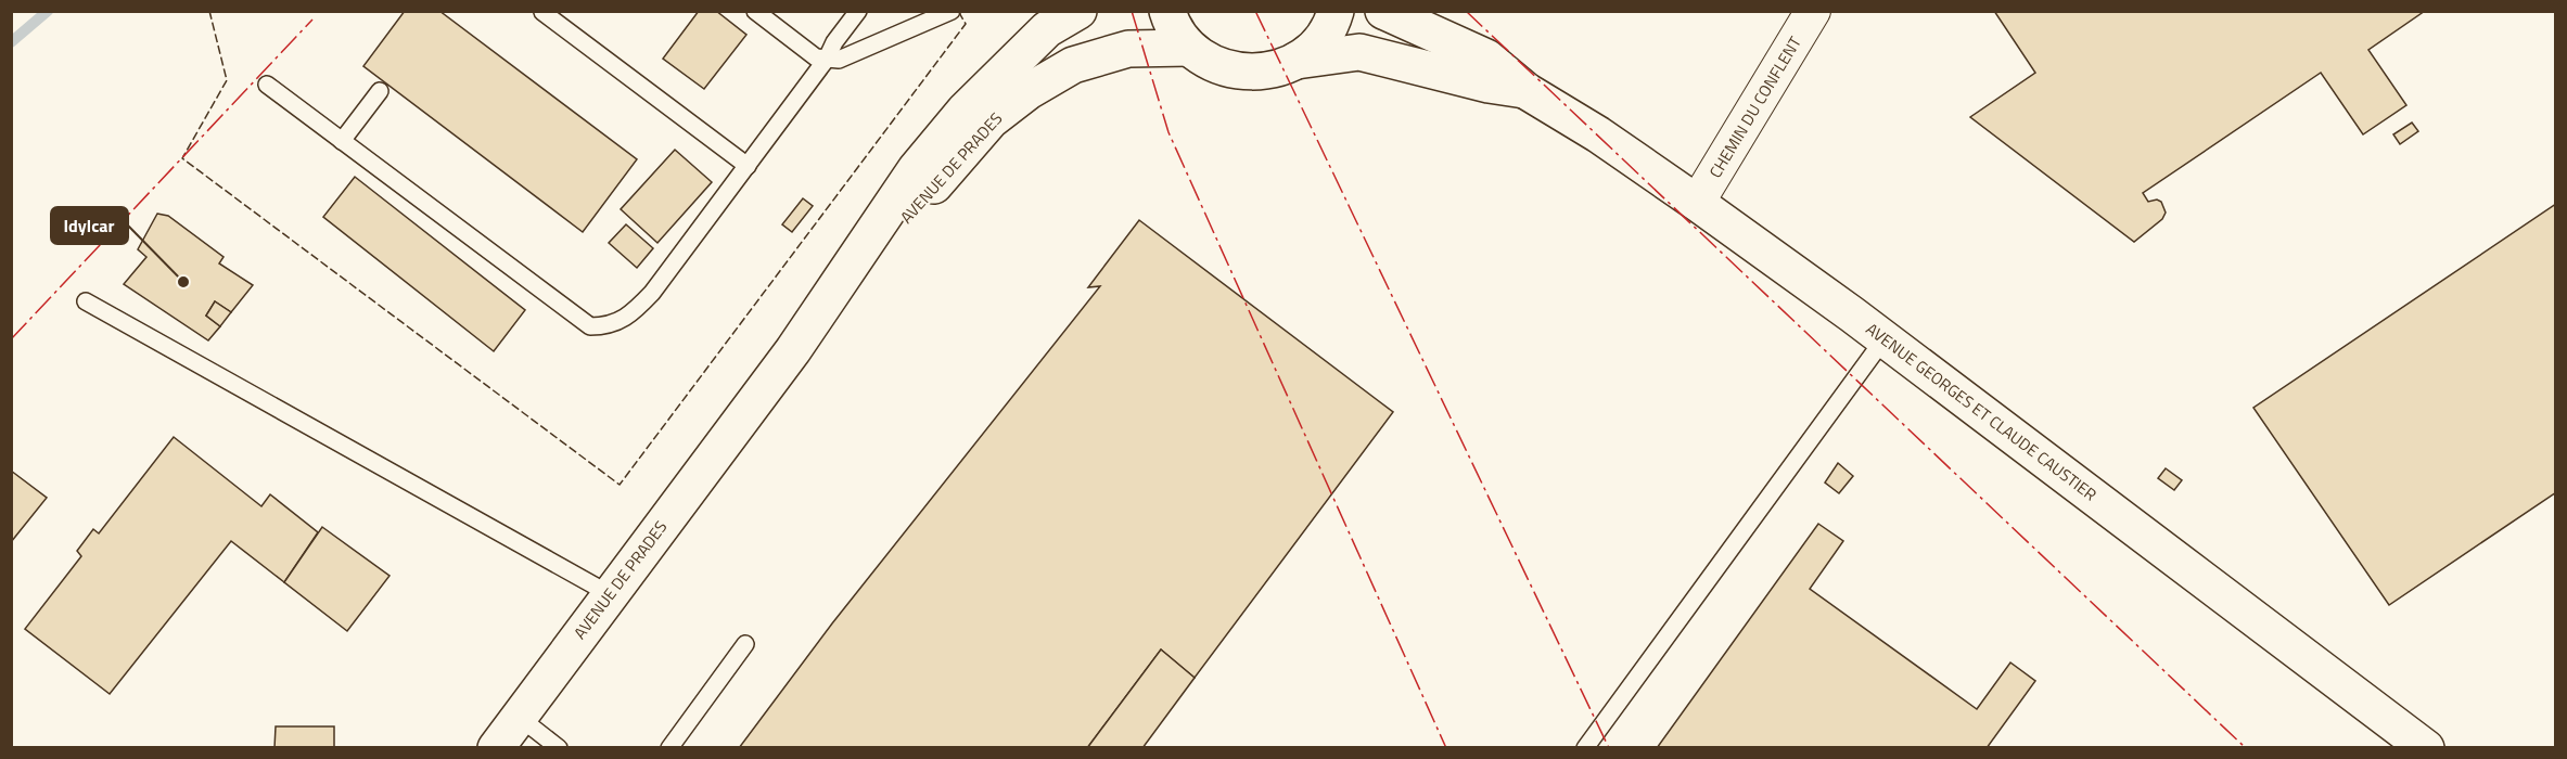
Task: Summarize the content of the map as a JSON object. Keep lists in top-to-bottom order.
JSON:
{
  "streets": {
    "main road": ["AVENUE DE PRADES", "AVENUE GEORGES ET CLAUDE CAUSTIER"],
    "street": ["CHEMIN DU CONFLENT"]
  },
  "crossings": [
    ["CHEMIN DU CONFLENT", "AVENUE GEORGES ET CLAUDE CAUSTIER"]
  ],
  "places": ["Idylcar"]
}
